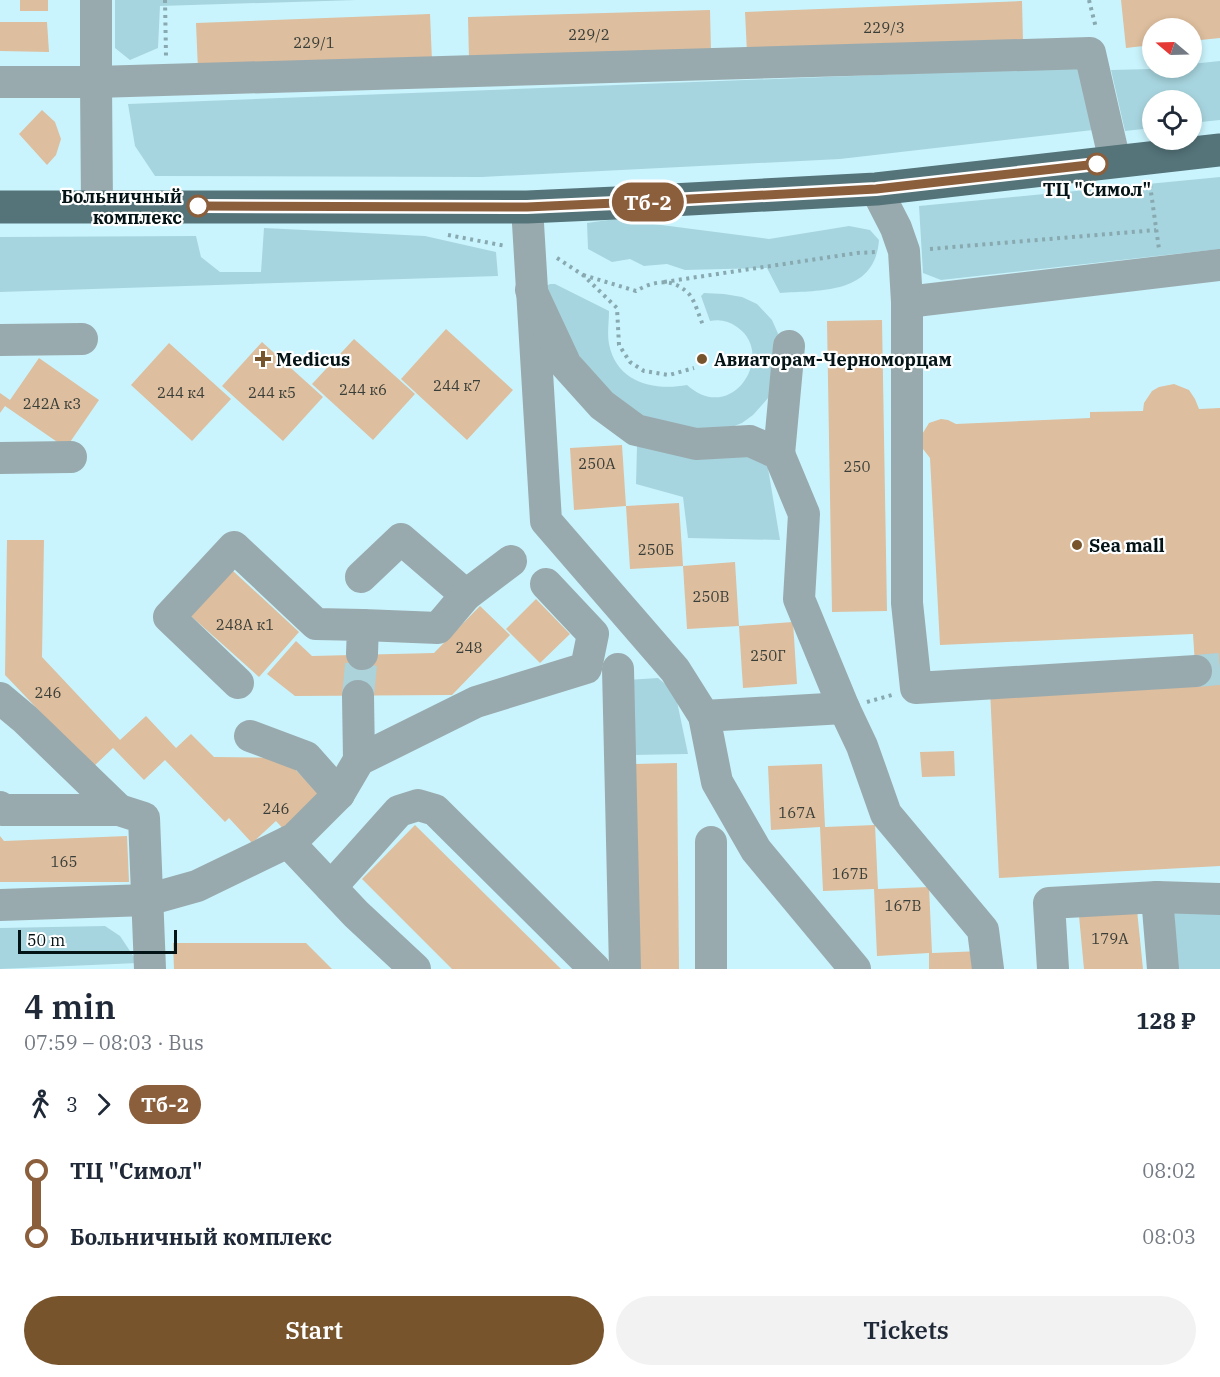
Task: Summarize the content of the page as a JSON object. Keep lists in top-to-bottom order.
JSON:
{
  "places": {
    "other": [
      "ТЦ \"Симол\"",
      "Больничный комплекс",
      "Авиаторам-Черноморцам",
      "Sea mall"
    ],
    "health": ["Medicus"]
  },
  "lines": ["bus line Тб-2"],
  "house_numbers": [
    "229/3",
    "229/2",
    "229/1",
    "244 к7",
    "244 к6",
    "244 к4",
    "244 к5",
    "242А к3",
    "250А",
    "250",
    "250Б",
    "250В",
    "248А к1",
    "248",
    "250Г",
    "246",
    "246",
    "167А",
    "165",
    "167Б",
    "167В",
    "179А"
  ],
  "scale_bar": "50 m",
  "north": "left",
  "page": {
    "on_map": "Тб-2",
    "scale": "50 m",
    "heading": ["4 min", "07:59 – 08:03 · Bus", "128 ₽"],
    "legs": ["3", "Тб-2"],
    "list": [
      {
        "name": "ТЦ \"Симол\"",
        "value": "08:02"
      },
      {
        "name": "Больничный комплекс",
        "value": "08:03"
      }
    ],
    "buttons": ["Start", "Tickets"]
  }
}
